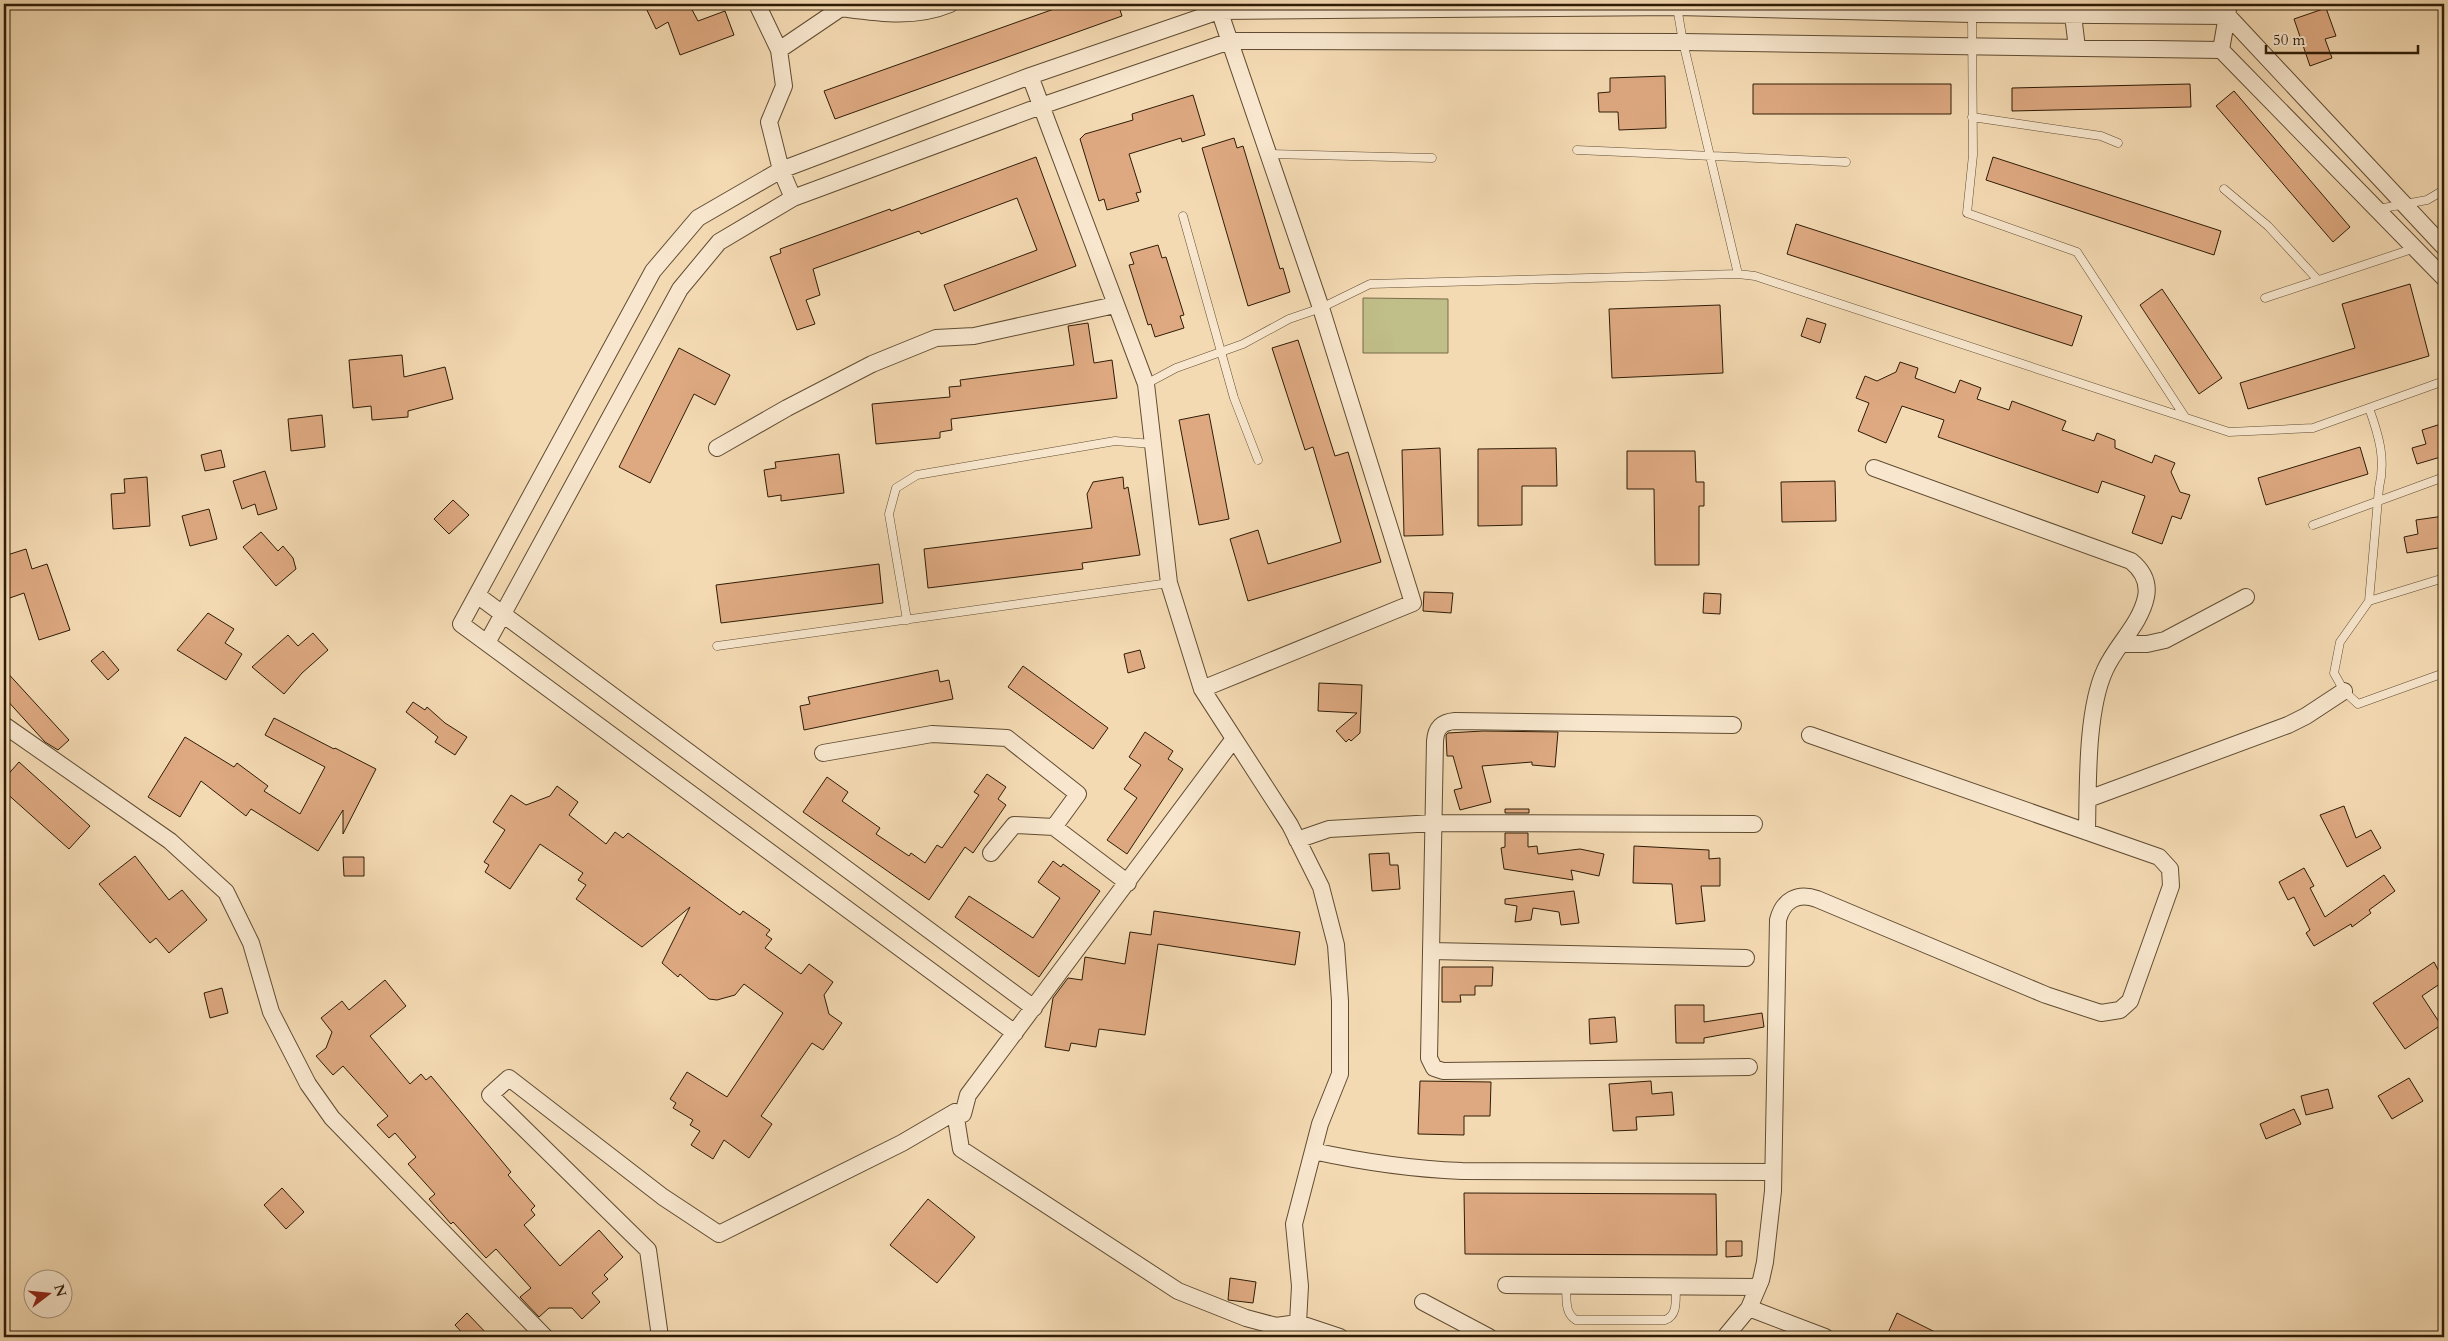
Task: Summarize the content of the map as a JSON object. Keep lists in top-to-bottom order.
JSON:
{
  "scale_bar": "50 m",
  "north": "right"
}
